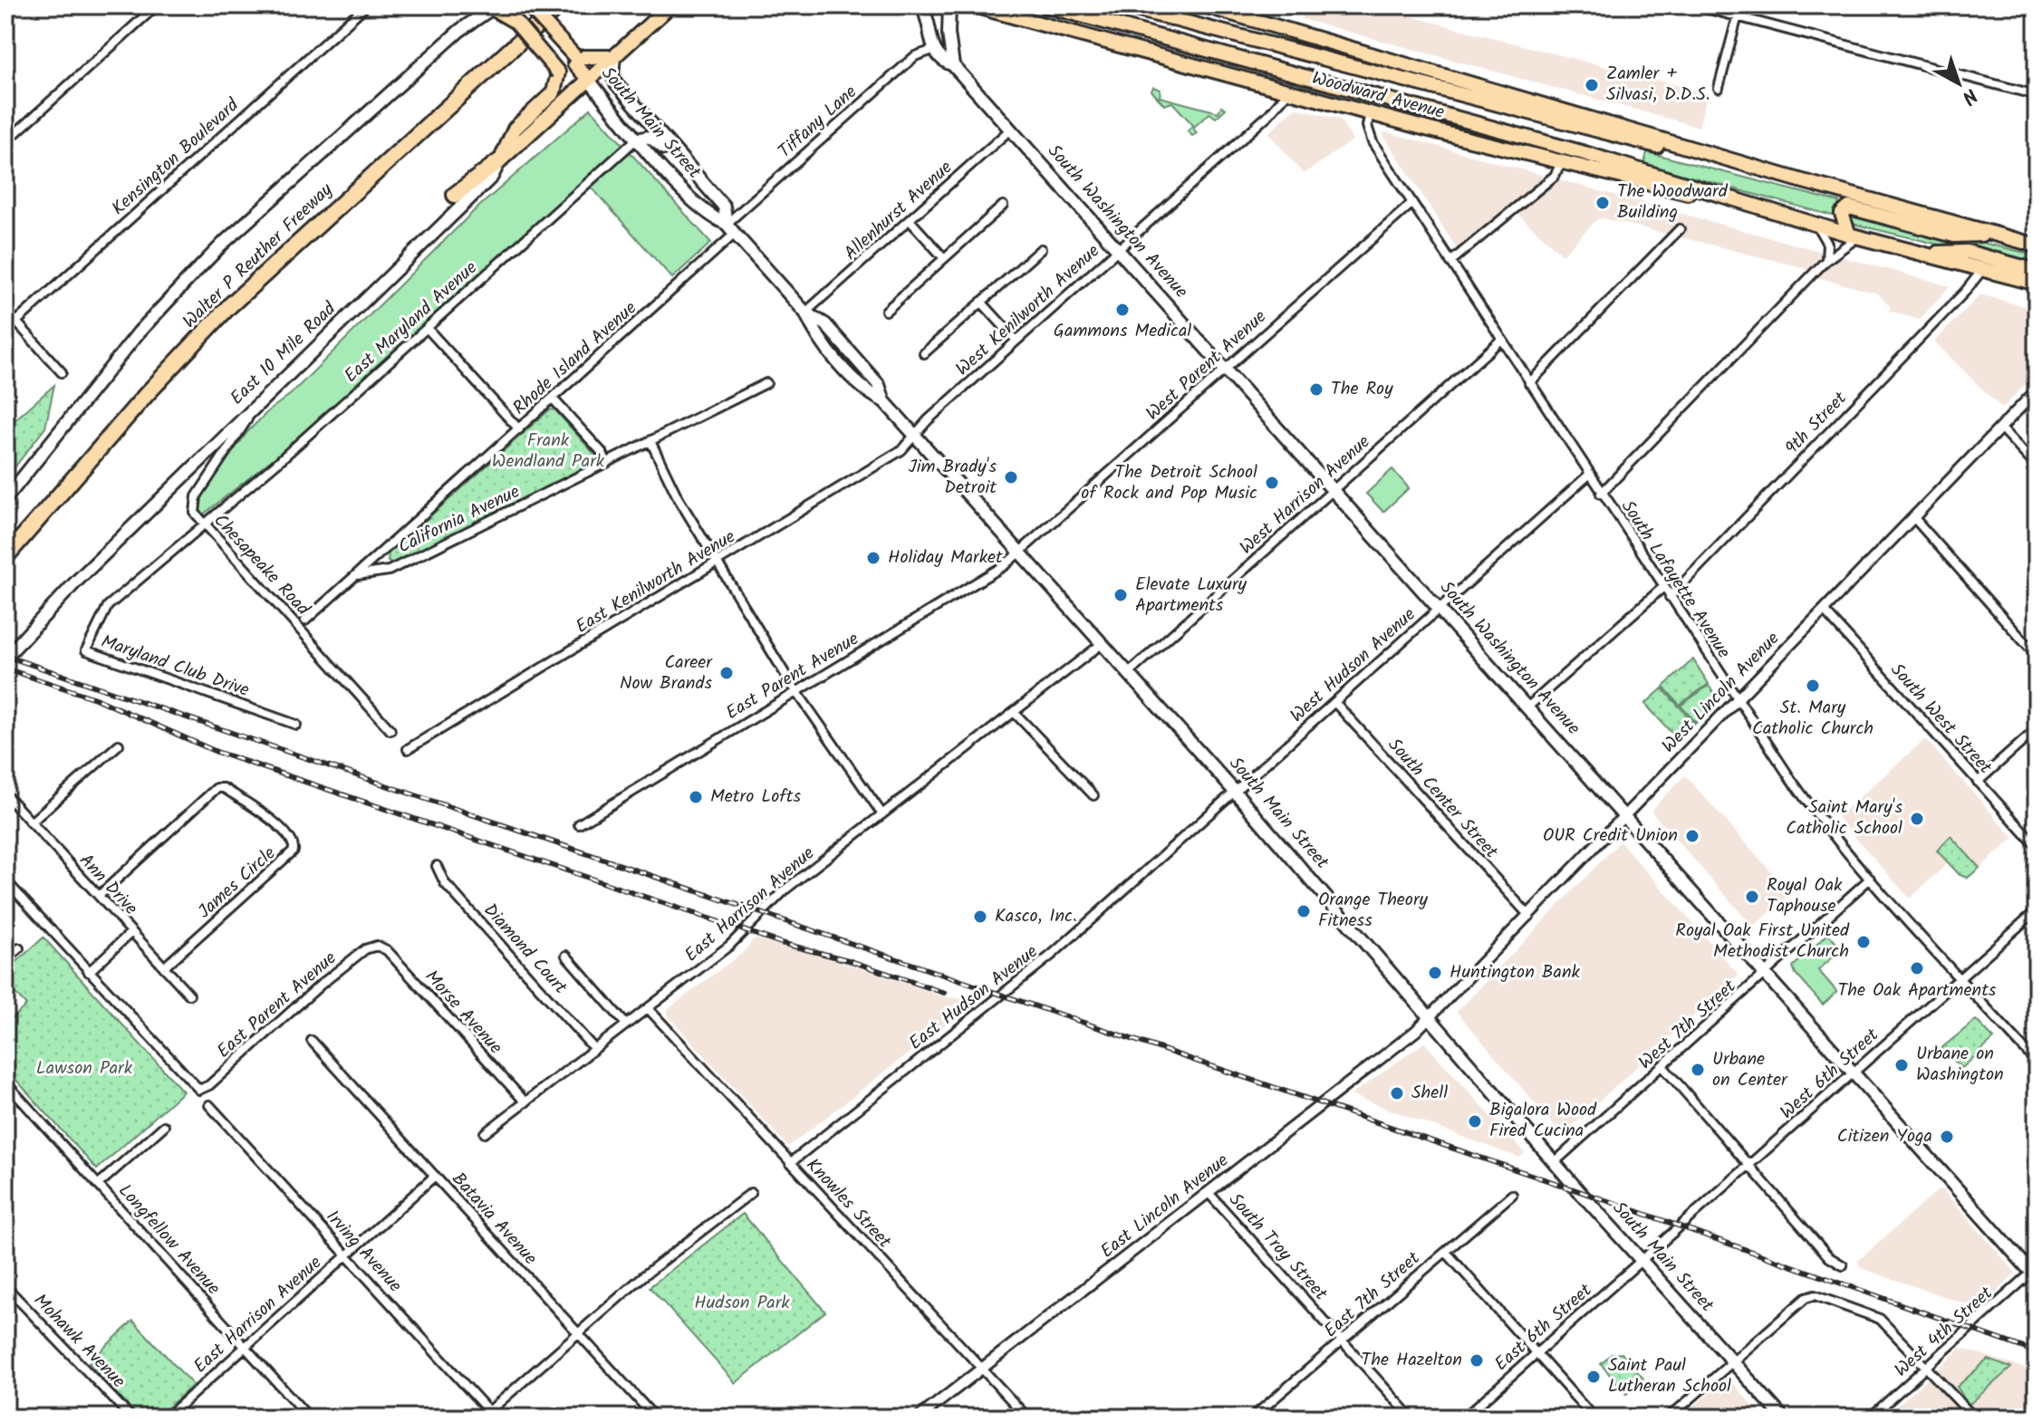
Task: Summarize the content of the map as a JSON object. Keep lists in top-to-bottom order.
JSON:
{
  "streets": {
    "highway": ["Walter P Reuther Freeway"],
    "main road": [
      "Woodward Avenue",
      "South Main Street",
      "South Washington Avenue",
      "East 10 Mile Road"
    ],
    "street": [
      "Tiffany Lane",
      "Kensington Boulevard",
      "Allenhurst Avenue",
      "West Kenilworth Avenue",
      "East Maryland Avenue",
      "Rhode Island Avenue",
      "West Parent Avenue",
      "9th Street",
      "West Harrison Avenue",
      "California Avenue",
      "Chesapeake Road",
      "South Lafayette Avenue",
      "East Kenilworth Avenue",
      "West Hudson Avenue",
      "Maryland Club Drive",
      "East Parent Avenue",
      "West Lincoln Avenue",
      "South West Street",
      "South Center Street",
      "James Circle",
      "Ann Drive",
      "East Harrison Avenue",
      "Diamond Court",
      "East Hudson Avenue",
      "Morse Avenue",
      "West 7th Street",
      "West 6th Street",
      "Knowles Street",
      "East Lincoln Avenue",
      "Batavia Avenue",
      "Longfellow Avenue",
      "South Troy Street",
      "Irving Avenue",
      "East 7th Street",
      "East 6th Street",
      "West 4th Street",
      "Mohawk Avenue"
    ]
  },
  "crossings": [
    ["Woodward Avenue", "West Kenilworth Avenue"],
    ["Woodward Avenue", "South Lafayette Avenue"],
    ["Tiffany Lane", "South Main Street"],
    ["Tiffany Lane", "South Washington Avenue"],
    ["South Main Street", "Allenhurst Avenue"],
    ["South Main Street", "West Kenilworth Avenue"],
    ["South Main Street", "East Maryland Avenue"],
    ["South Main Street", "East 10 Mile Road"],
    ["South Main Street", "Rhode Island Avenue"],
    ["South Main Street", "West Parent Avenue"],
    ["South Main Street", "West Harrison Avenue"],
    ["South Main Street", "East Kenilworth Avenue"],
    ["South Main Street", "West Hudson Avenue"],
    ["South Main Street", "East Parent Avenue"],
    ["South Main Street", "West Lincoln Avenue"],
    ["South Main Street", "East Harrison Avenue"],
    ["South Main Street", "East Hudson Avenue"],
    ["South Main Street", "West 7th Street"],
    ["South Main Street", "West 6th Street"],
    ["South Main Street", "East Lincoln Avenue"],
    ["South Main Street", "East 6th Street"],
    ["Allenhurst Avenue", "South Washington Avenue"],
    ["South Washington Avenue", "West Kenilworth Avenue"],
    ["South Washington Avenue", "West Parent Avenue"],
    ["South Washington Avenue", "West Harrison Avenue"],
    ["South Washington Avenue", "West Hudson Avenue"],
    ["South Washington Avenue", "West Lincoln Avenue"],
    ["South Washington Avenue", "West 7th Street"],
    ["South Washington Avenue", "West 6th Street"],
    ["South Washington Avenue", "West 4th Street"],
    ["West Kenilworth Avenue", "East Kenilworth Avenue"],
    ["East Maryland Avenue", "Chesapeake Road"],
    ["East Maryland Avenue", "Maryland Club Drive"],
    ["East 10 Mile Road", "Chesapeake Road"],
    ["Rhode Island Avenue", "California Avenue"],
    ["West Parent Avenue", "South Lafayette Avenue"],
    ["West Parent Avenue", "East Parent Avenue"],
    ["9th Street", "South Lafayette Avenue"],
    ["West Harrison Avenue", "South Lafayette Avenue"],
    ["Chesapeake Road", "Maryland Club Drive"],
    ["South Lafayette Avenue", "West Hudson Avenue"],
    ["South Lafayette Avenue", "West Lincoln Avenue"],
    ["South Lafayette Avenue", "West 7th Street"],
    ["South Lafayette Avenue", "West 6th Street"],
    ["West Hudson Avenue", "South Center Street"],
    ["West Hudson Avenue", "East Hudson Avenue"],
    ["East Parent Avenue", "Morse Avenue"],
    ["West Lincoln Avenue", "South West Street"],
    ["West Lincoln Avenue", "South Center Street"],
    ["West Lincoln Avenue", "East Lincoln Avenue"],
    ["James Circle", "Ann Drive"],
    ["East Harrison Avenue", "Diamond Court"],
    ["East Harrison Avenue", "Morse Avenue"],
    ["East Harrison Avenue", "Knowles Street"],
    ["East Harrison Avenue", "Batavia Avenue"],
    ["East Harrison Avenue", "Longfellow Avenue"],
    ["East Harrison Avenue", "Irving Avenue"],
    ["East Hudson Avenue", "Knowles Street"],
    ["West 6th Street", "East 6th Street"],
    ["Knowles Street", "East Lincoln Avenue"],
    ["East Lincoln Avenue", "South Troy Street"],
    ["South Troy Street", "East 7th Street"]
  ],
  "parks": ["Frank Wendland Park", "Lawson Park", "Hudson Park"],
  "places": [
    "Zamler + Silvasi, D.D.S.",
    "The Woodward Building",
    "Gammons Medical",
    "The Roy",
    "Jim Brady's Detroit",
    "The Detroit School of Rock and Pop Music",
    "Holiday Market",
    "Elevate Luxury Apartments",
    "Career Now Brands",
    "St. Mary Catholic Church",
    "Metro Lofts",
    "Saint Mary's Catholic School",
    "OUR Credit Union",
    "Royal Oak Taphouse",
    "Orange Theory Fitness",
    "Kasco, Inc.",
    "Royal Oak First United Methodist Church",
    "The Oak Apartments",
    "Huntington Bank",
    "Urbane on Washington",
    "Urbane on Center",
    "Shell",
    "Bigalora Wood Fired Cucina",
    "Citizen Yoga",
    "The Hazelton",
    "Saint Paul Lutheran School"
  ],
  "north": "bottom right"
}
